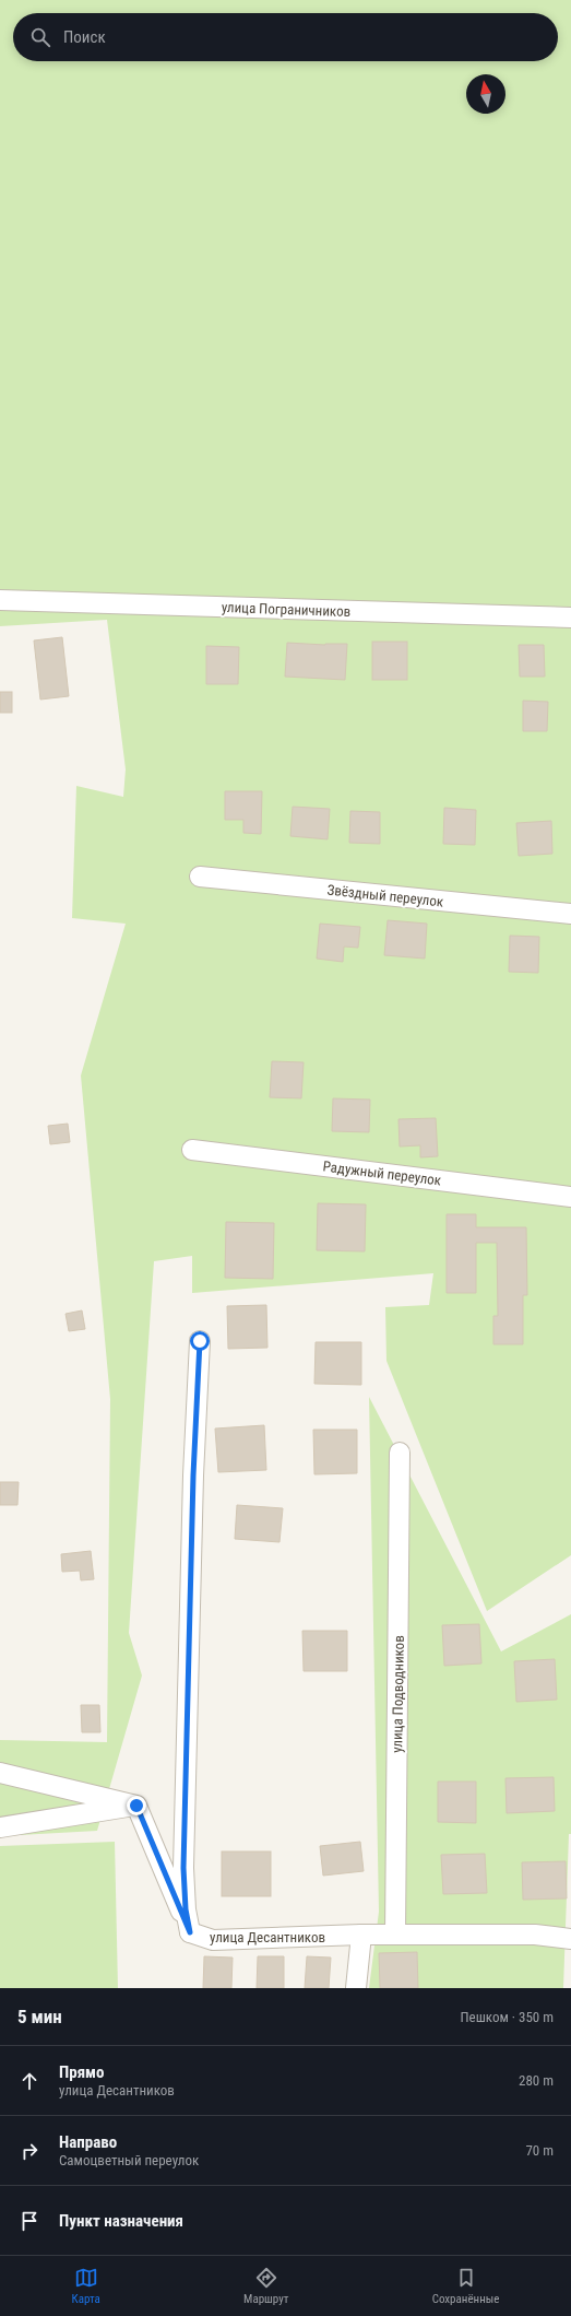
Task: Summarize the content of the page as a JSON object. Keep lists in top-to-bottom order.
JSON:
{
  "streets": {
    "street": [
      "улица Пограничников",
      "Звёздный переулок",
      "Радужный переулок",
      "улица Подводников",
      "улица Десантников"
    ]
  },
  "crossings": [
    ["улица Подводников", "улица Десантников"]
  ],
  "north": "top",
  "page": {
    "search": "Поиск",
    "heading": ["5 мин", "Пешком · 350 m"],
    "list": [
      ["Прямо", "улица Десантников", "280 m"],
      ["Направо", "Самоцветный переулок", "70 m"],
      "Пункт назначения"
    ],
    "nav": ["Карта", "Маршрут", "Сохранённые"]
  }
}
